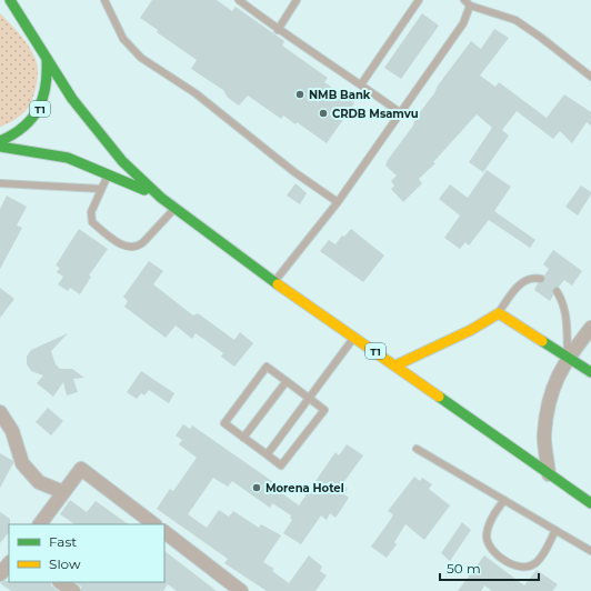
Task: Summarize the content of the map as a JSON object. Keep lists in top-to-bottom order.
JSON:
{
  "streets": {
    "main road": ["T1"]
  },
  "places": ["NMB Bank", "CRDB Msamvu", "Morena Hotel"],
  "legend": ["Fast", "Slow"],
  "scale_bar": "50 m"
}
